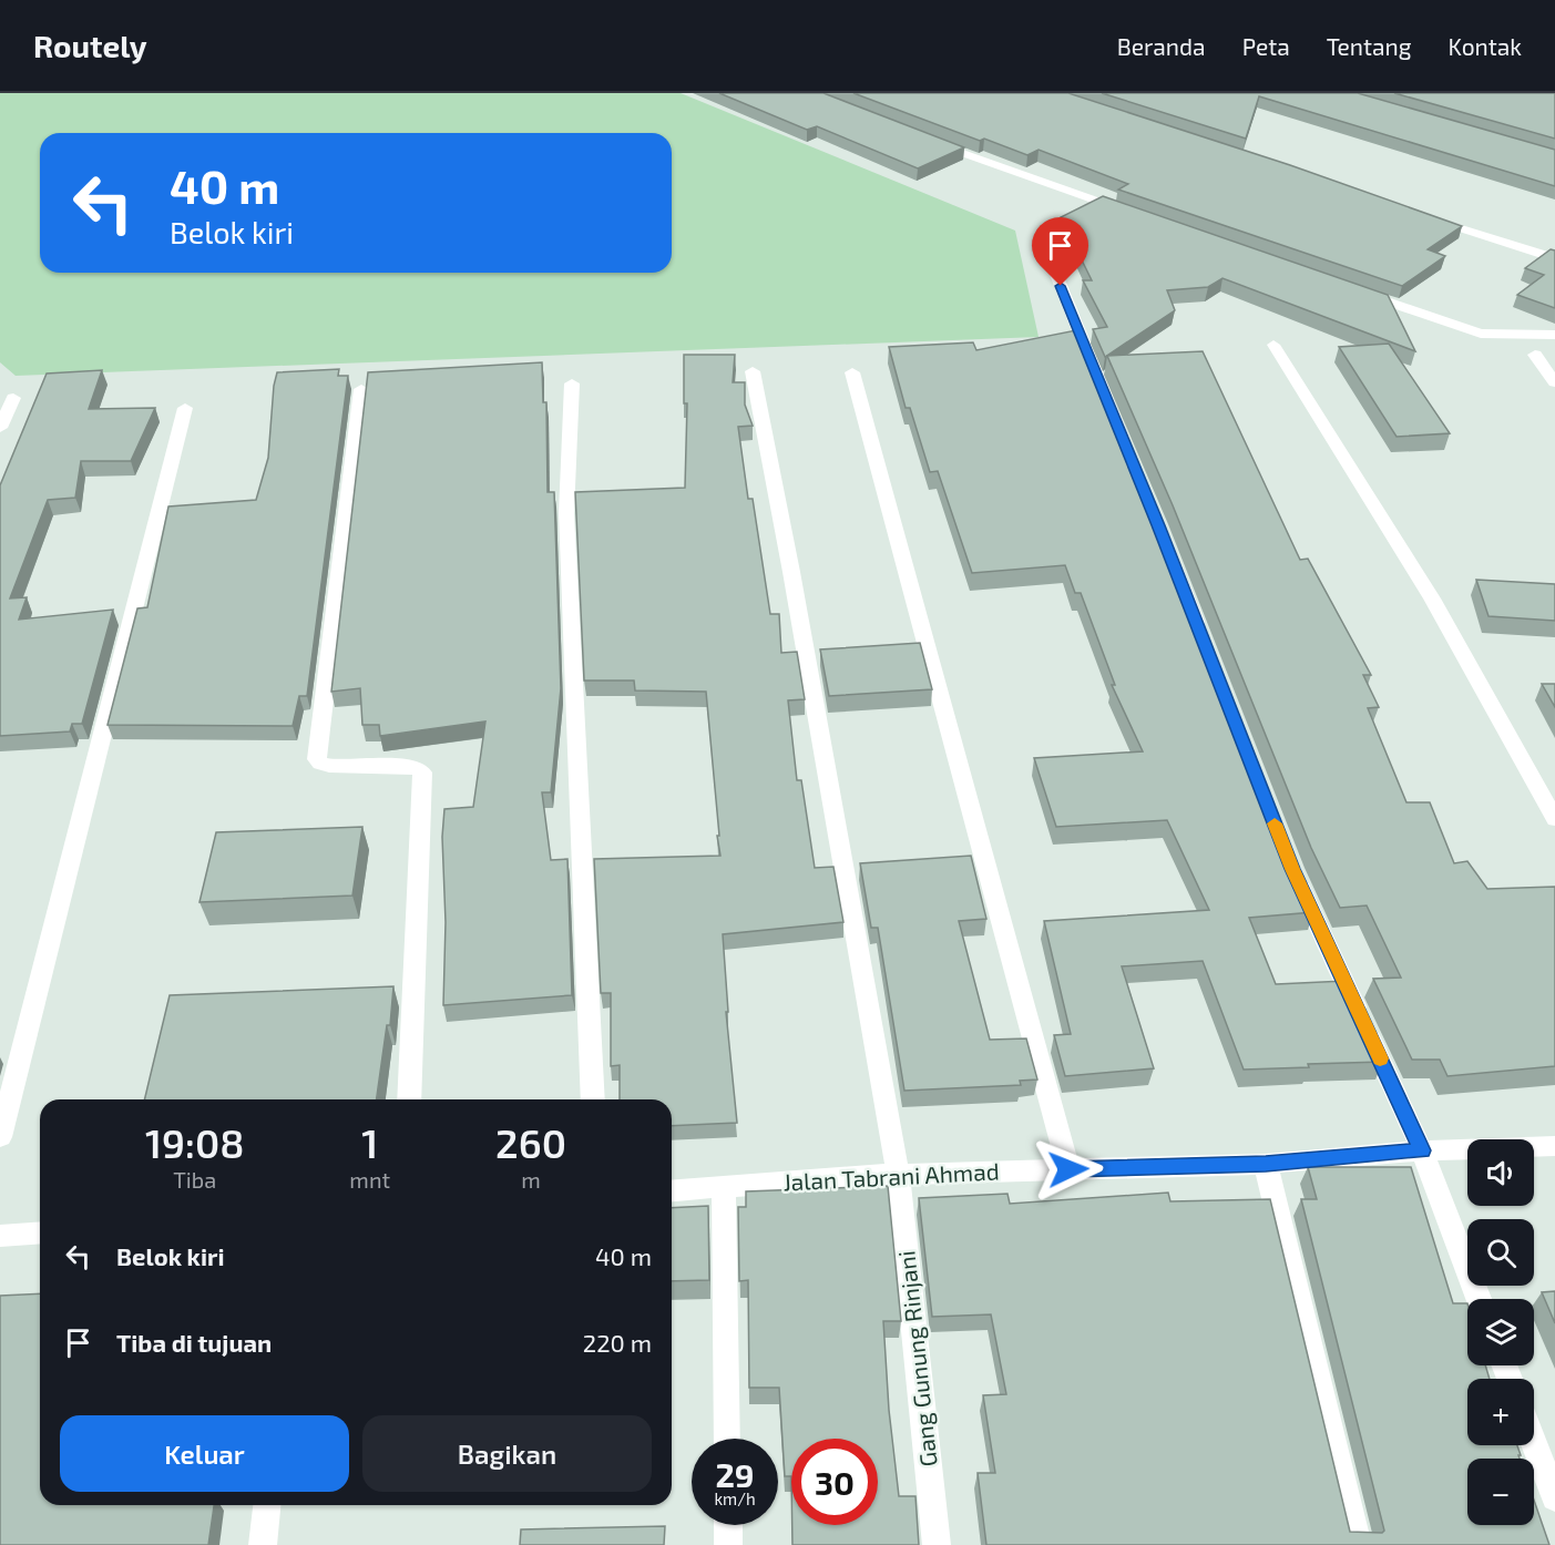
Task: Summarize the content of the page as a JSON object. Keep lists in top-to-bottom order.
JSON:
{
  "streets": {
    "street": ["Jalan Tabrani Ahmad", "Gang Gunung Rinjani"]
  },
  "crossings": [
    ["Jalan Tabrani Ahmad", "Gang Gunung Rinjani"]
  ],
  "page": {
    "header": "Routely",
    "nav": [
      "Beranda",
      "Peta",
      "Tentang",
      "Kontak"
    ],
    "turn": ["40 m", "Belok kiri"],
    "eta": [
      "19:08",
      "Tiba",
      "1",
      "mnt",
      "260",
      "m"
    ],
    "map_buttons": ["+", "−"],
    "list": [
      {
        "name": "Belok kiri",
        "value": "40 m"
      },
      {
        "name": "Tiba di tujuan",
        "value": "220 m"
      }
    ],
    "buttons": ["Keluar", "Bagikan"],
    "speed": "29 km/h",
    "limit": "30"
  }
}
